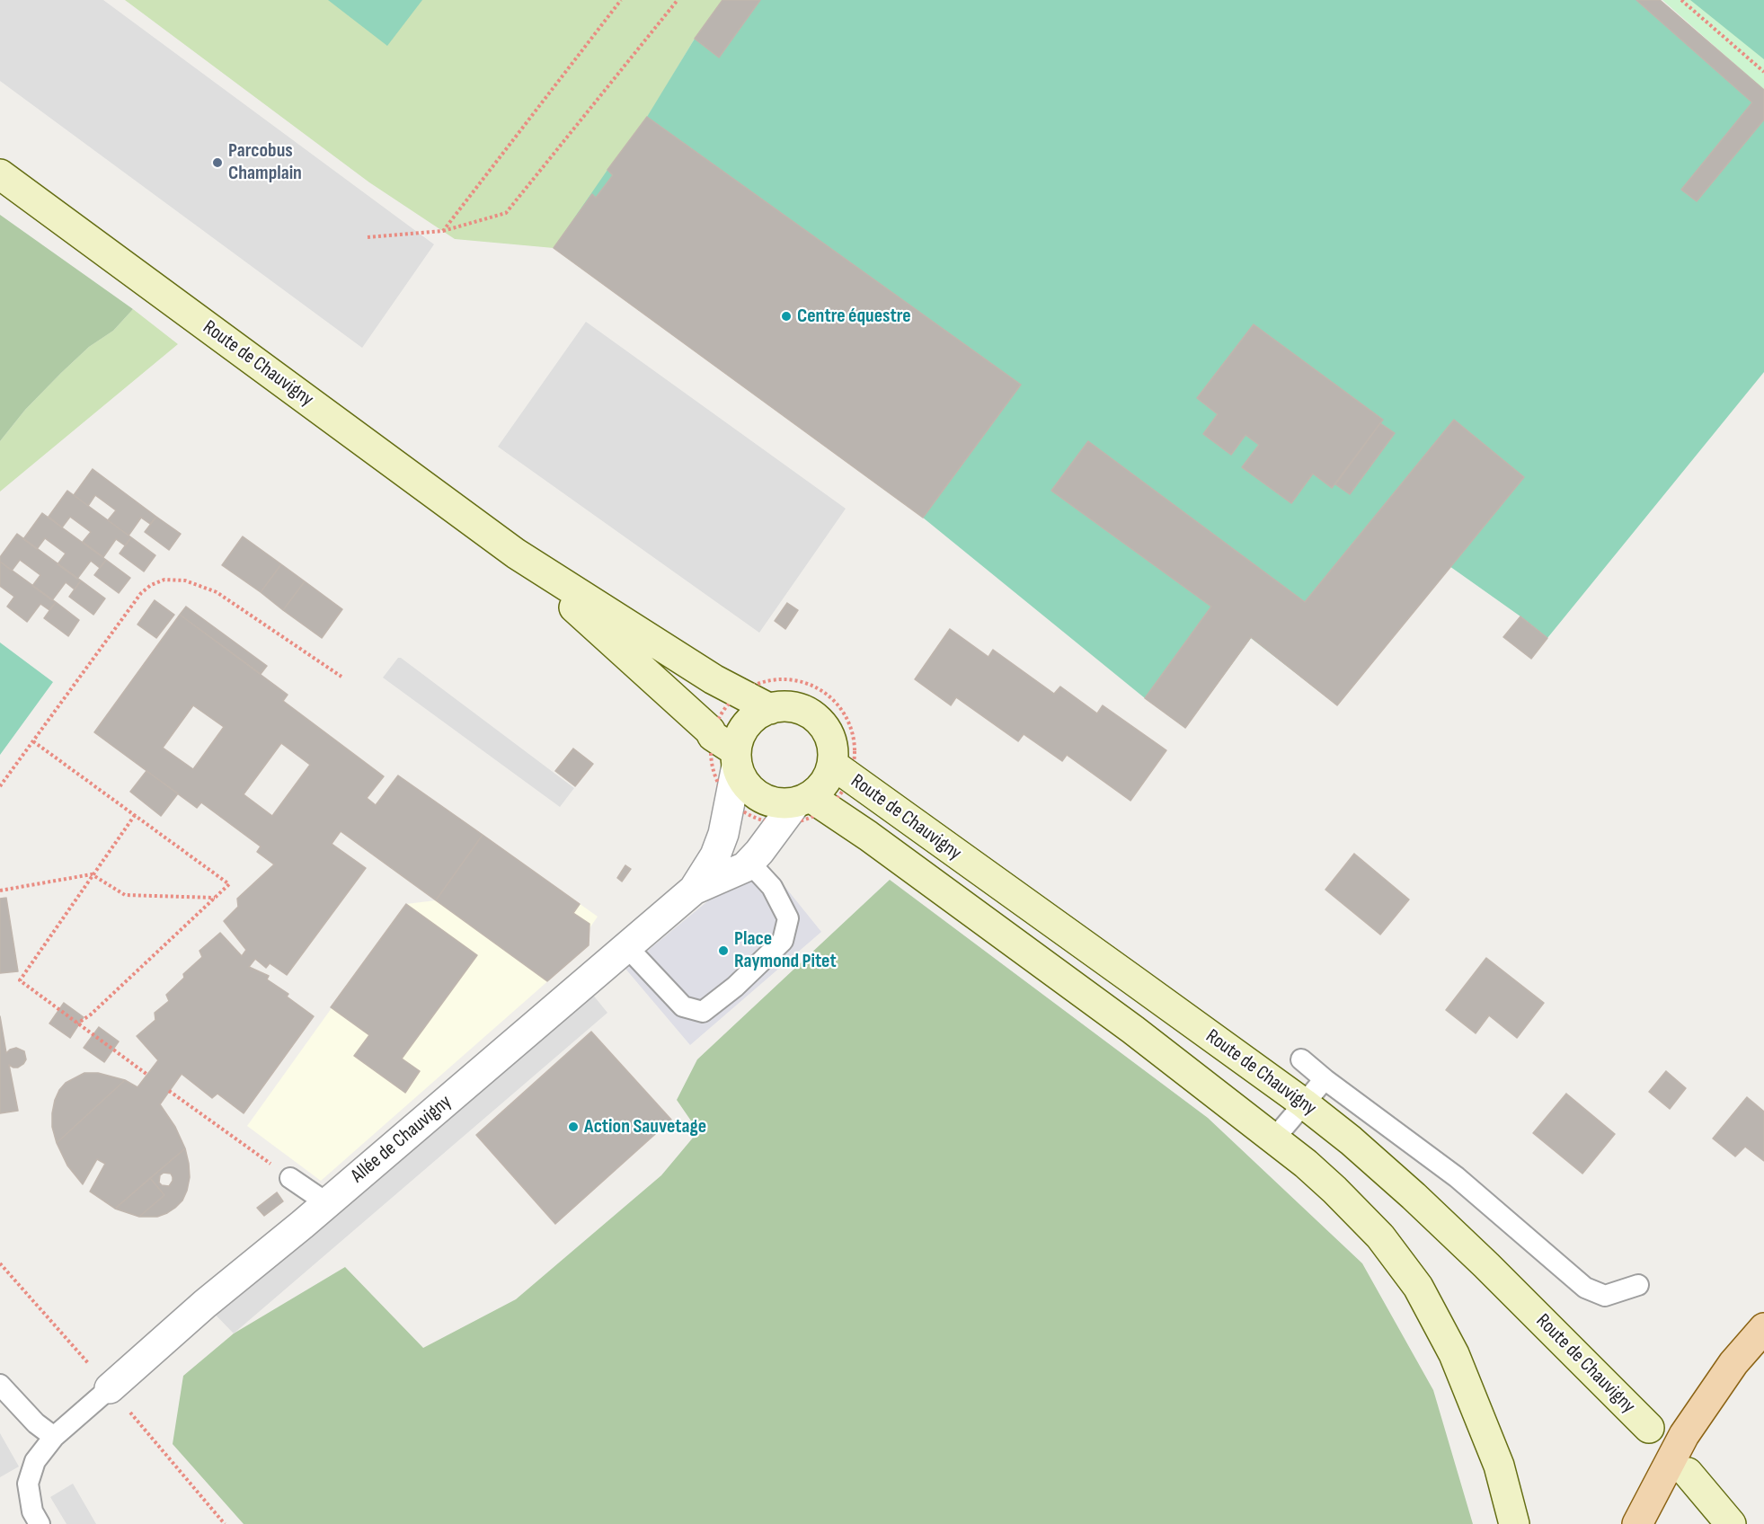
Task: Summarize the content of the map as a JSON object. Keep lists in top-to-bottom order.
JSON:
{
  "streets": {
    "main road": ["Route de Chauvigny"],
    "street": ["Allée de Chauvigny"]
  },
  "crossings": [
    ["Route de Chauvigny", "Allée de Chauvigny"]
  ],
  "places": [
    "Parcobus Champlain",
    "Centre équestre",
    "Place Raymond Pitet",
    "Action Sauvetage"
  ]
}
